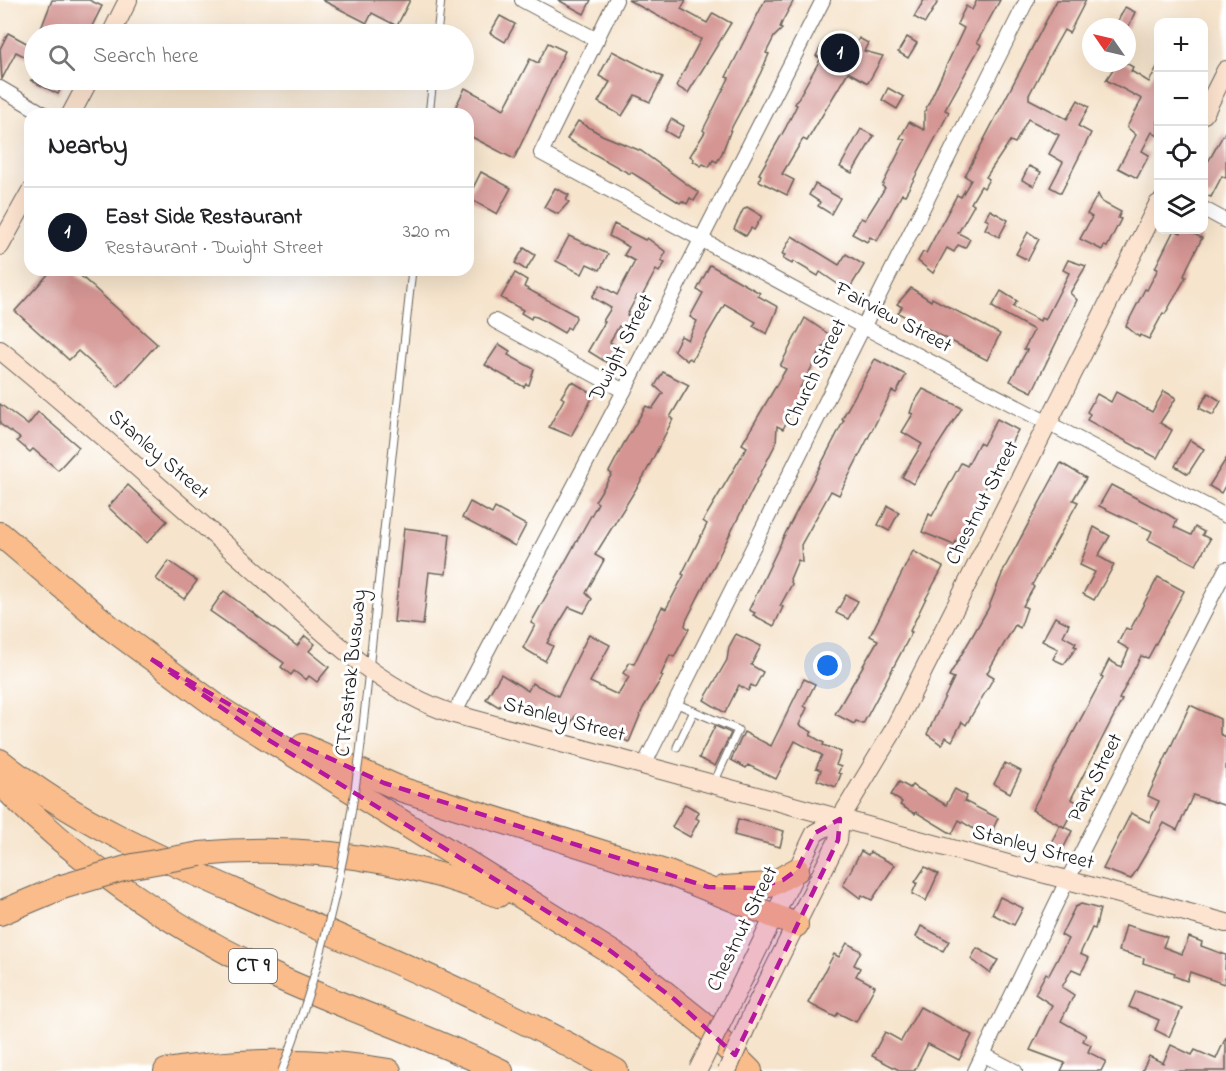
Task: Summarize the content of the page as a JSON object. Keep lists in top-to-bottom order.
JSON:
{
  "streets": {
    "highway": ["CT 9"],
    "main road": ["Stanley Street", "Chestnut Street"],
    "street": [
      "Fairview Street",
      "Dwight Street",
      "Church Street",
      "Park Street"
    ],
    "lane": ["CTfastrak Busway"]
  },
  "crossings": [
    ["Fairview Street", "Dwight Street"],
    ["Fairview Street", "Church Street"],
    ["Fairview Street", "Chestnut Street"],
    ["Dwight Street", "Stanley Street"],
    ["Church Street", "Stanley Street"],
    ["Stanley Street", "Chestnut Street"],
    ["Stanley Street", "CTfastrak Busway"],
    ["Stanley Street", "Park Street"]
  ],
  "north": "top left",
  "page": {
    "map_buttons": ["+", "−"],
    "search": "Search here",
    "pins": "1",
    "heading": "Nearby",
    "list": [
      {
        "mark": "1",
        "name": "East Side Restaurant",
        "note": "Restaurant · Dwight Street",
        "value": "320 m"
      }
    ]
  }
}
